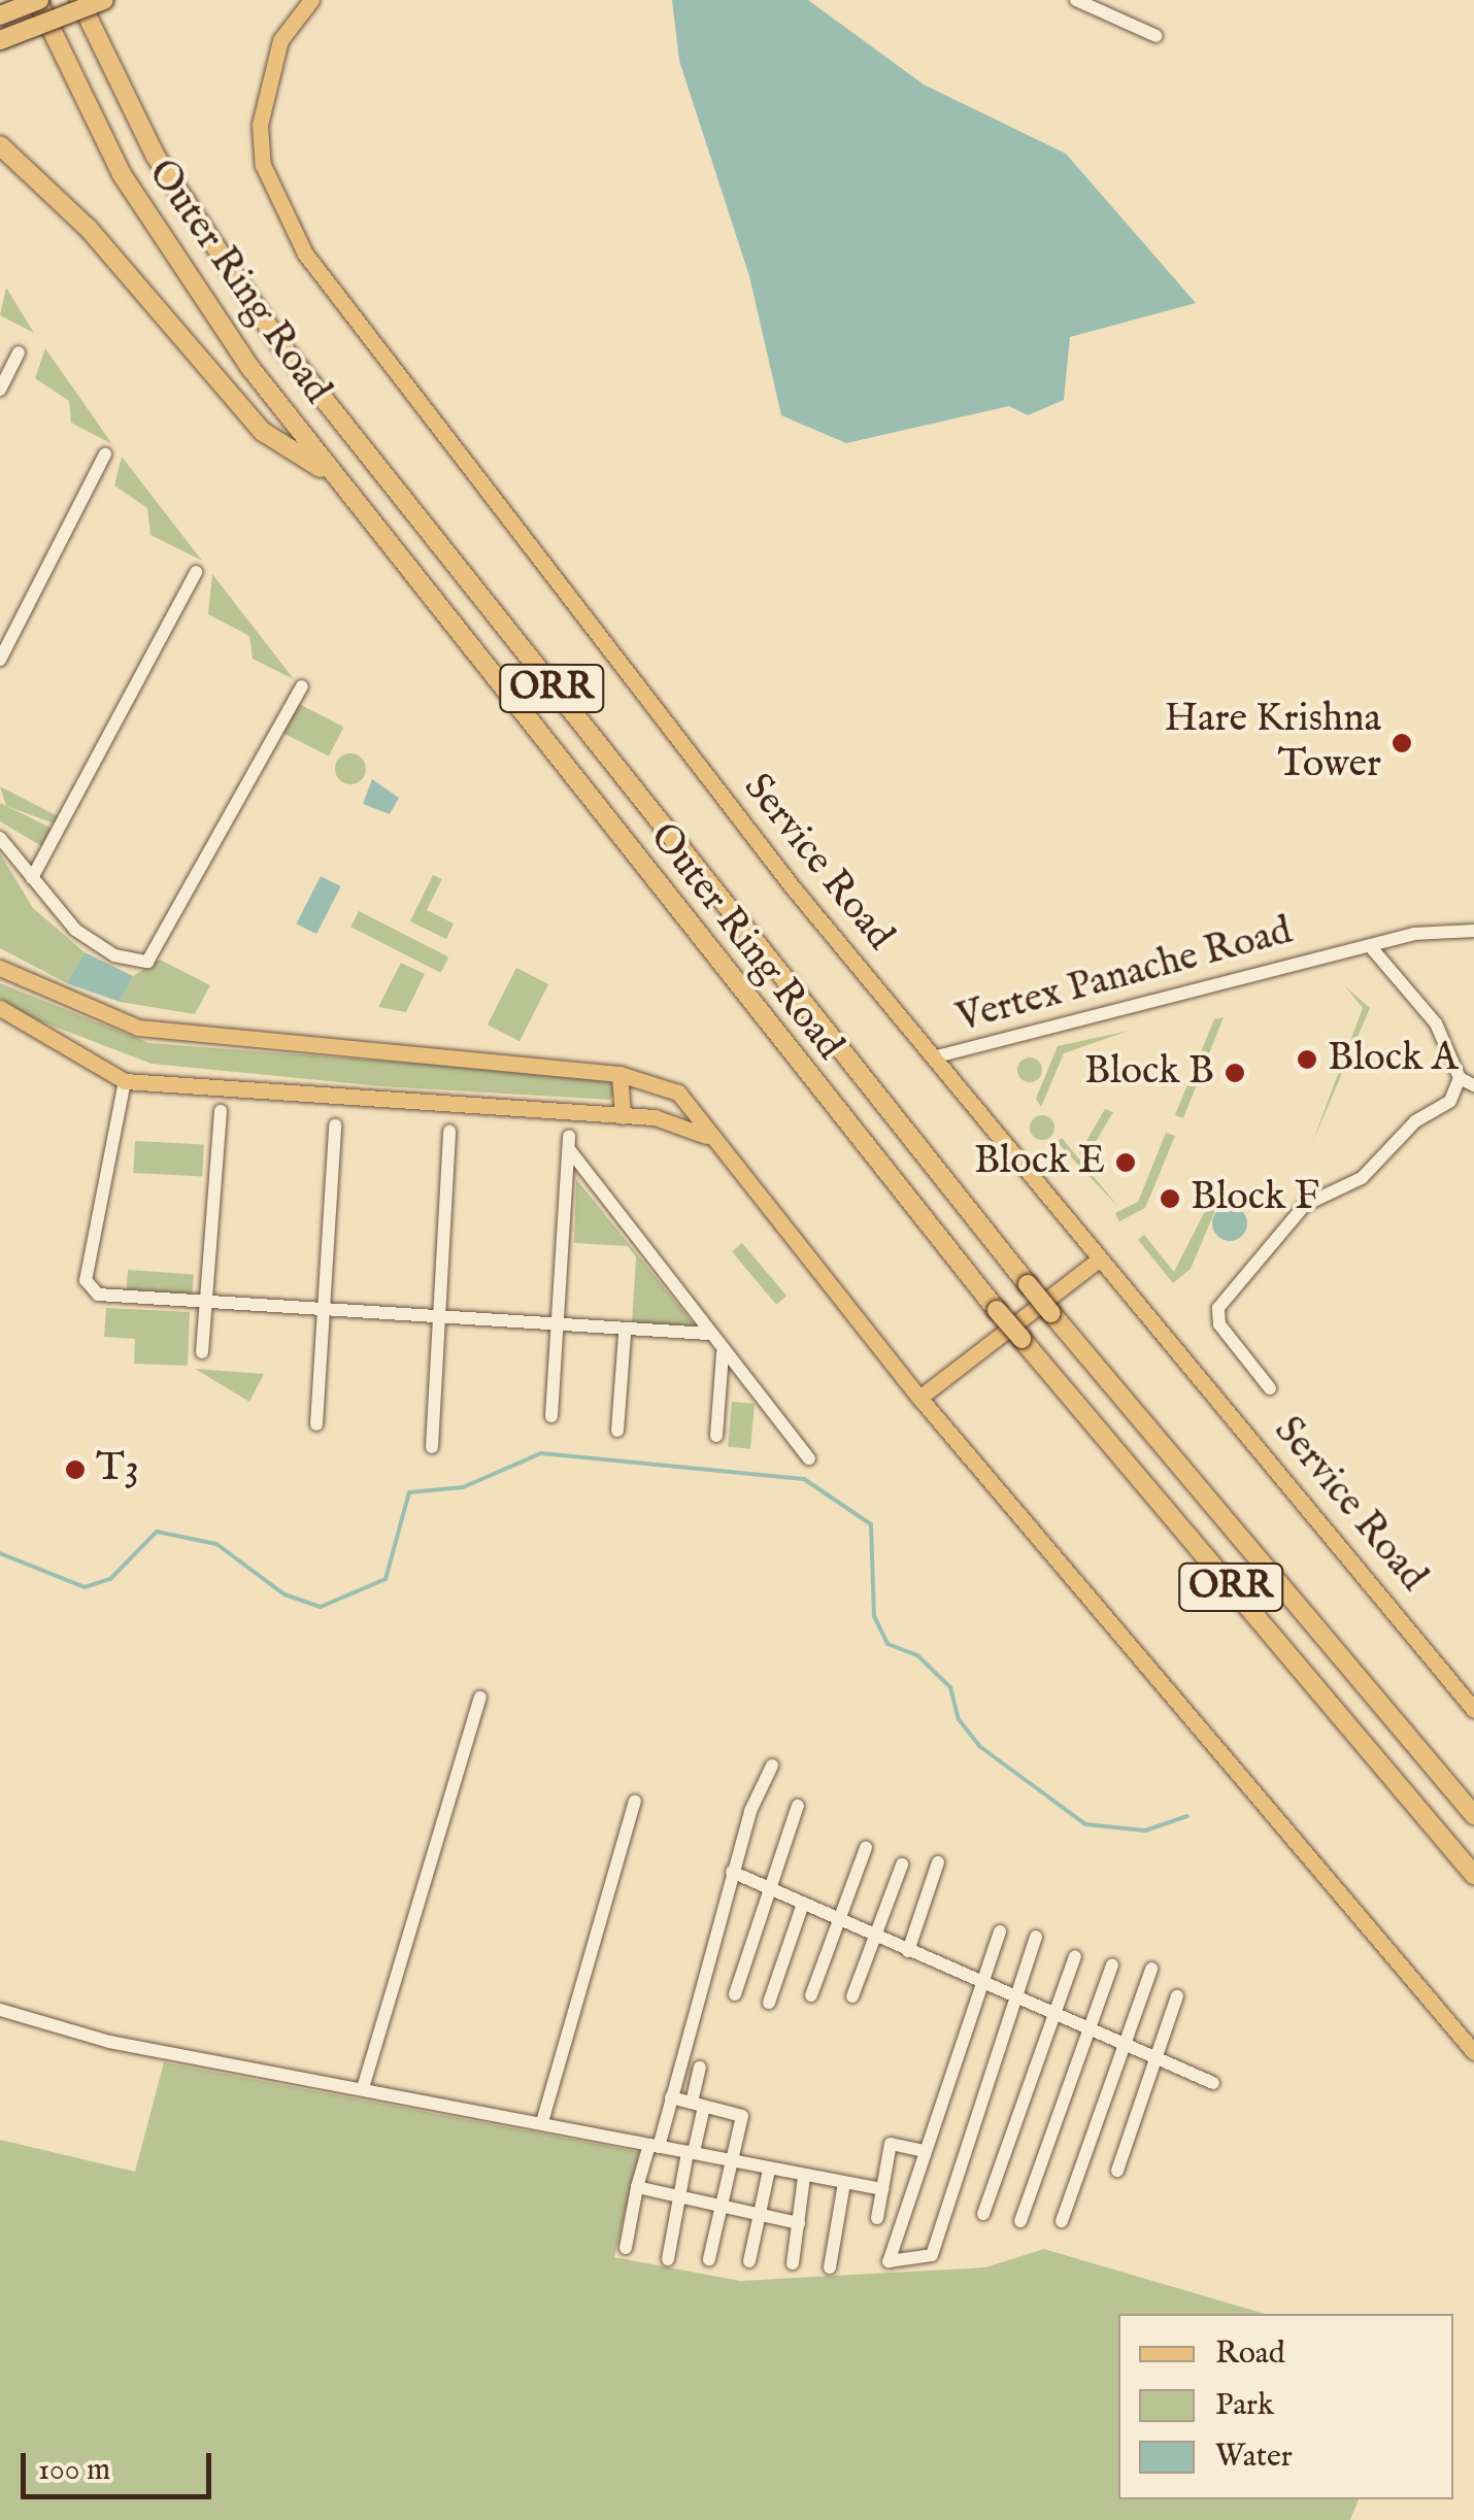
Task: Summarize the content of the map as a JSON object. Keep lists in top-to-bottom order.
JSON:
{
  "streets": {
    "highway": ["Outer Ring Road", "ORR"],
    "main road": ["Service Road"],
    "street": ["Vertex Panache Road"]
  },
  "crossings": [
    ["Service Road", "Vertex Panache Road"]
  ],
  "places": [
    "Hare Krishna Tower",
    "Block A",
    "Block B",
    "Block E",
    "Block F",
    "T3"
  ],
  "legend": ["Road", "Park", "Water"],
  "scale_bar": "100 m"
}
